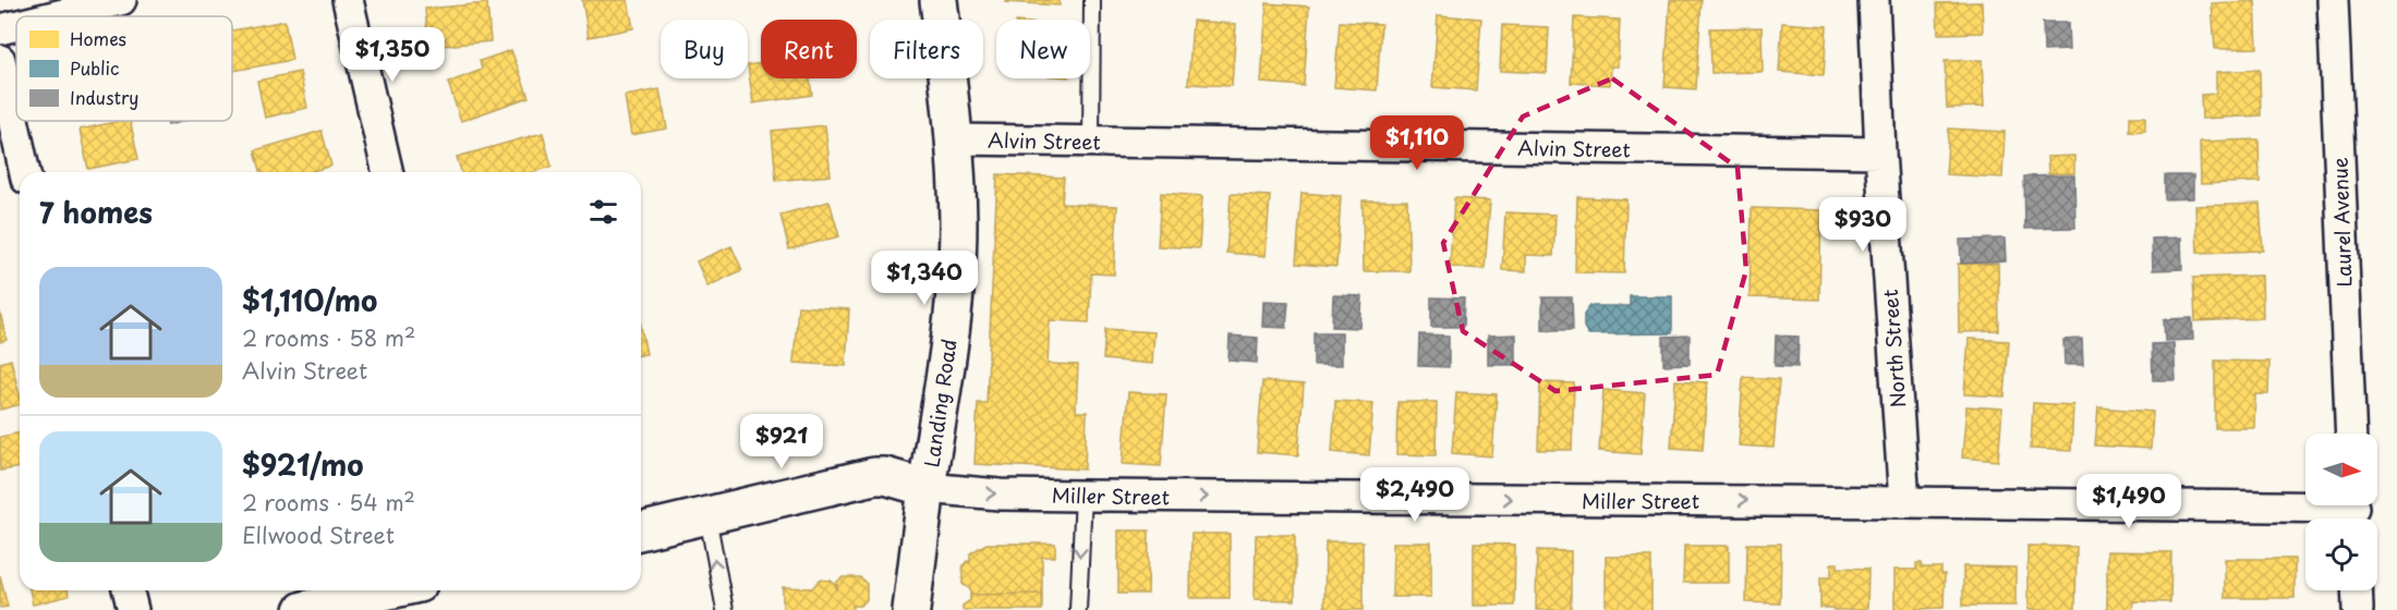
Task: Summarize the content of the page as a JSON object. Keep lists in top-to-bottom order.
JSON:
{
  "streets": {
    "street": [
      "Alvin Street",
      "Laurel Avenue",
      "North Street",
      "Landing Road",
      "Miller Street"
    ]
  },
  "crossings": [
    ["Alvin Street", "North Street"],
    ["Alvin Street", "Landing Road"],
    ["North Street", "Miller Street"],
    ["Landing Road", "Miller Street"]
  ],
  "one_way": ["Miller Street"],
  "legend": ["Homes", "Public", "Industry"],
  "north": "right",
  "page": {
    "chip": [
      "Buy",
      "Rent",
      "Filters",
      "New"
    ],
    "price": [
      "$1,350",
      "$1,110",
      "$930",
      "$1,340",
      "$921",
      "$2,490",
      "$1,490"
    ],
    "heading": "7 homes",
    "list": [
      {
        "name": "$1,110/mo",
        "note": "2 rooms · 58 m² · Alvin Street"
      },
      {
        "name": "$921/mo",
        "note": "2 rooms · 54 m² · Ellwood Street"
      }
    ]
  }
}
